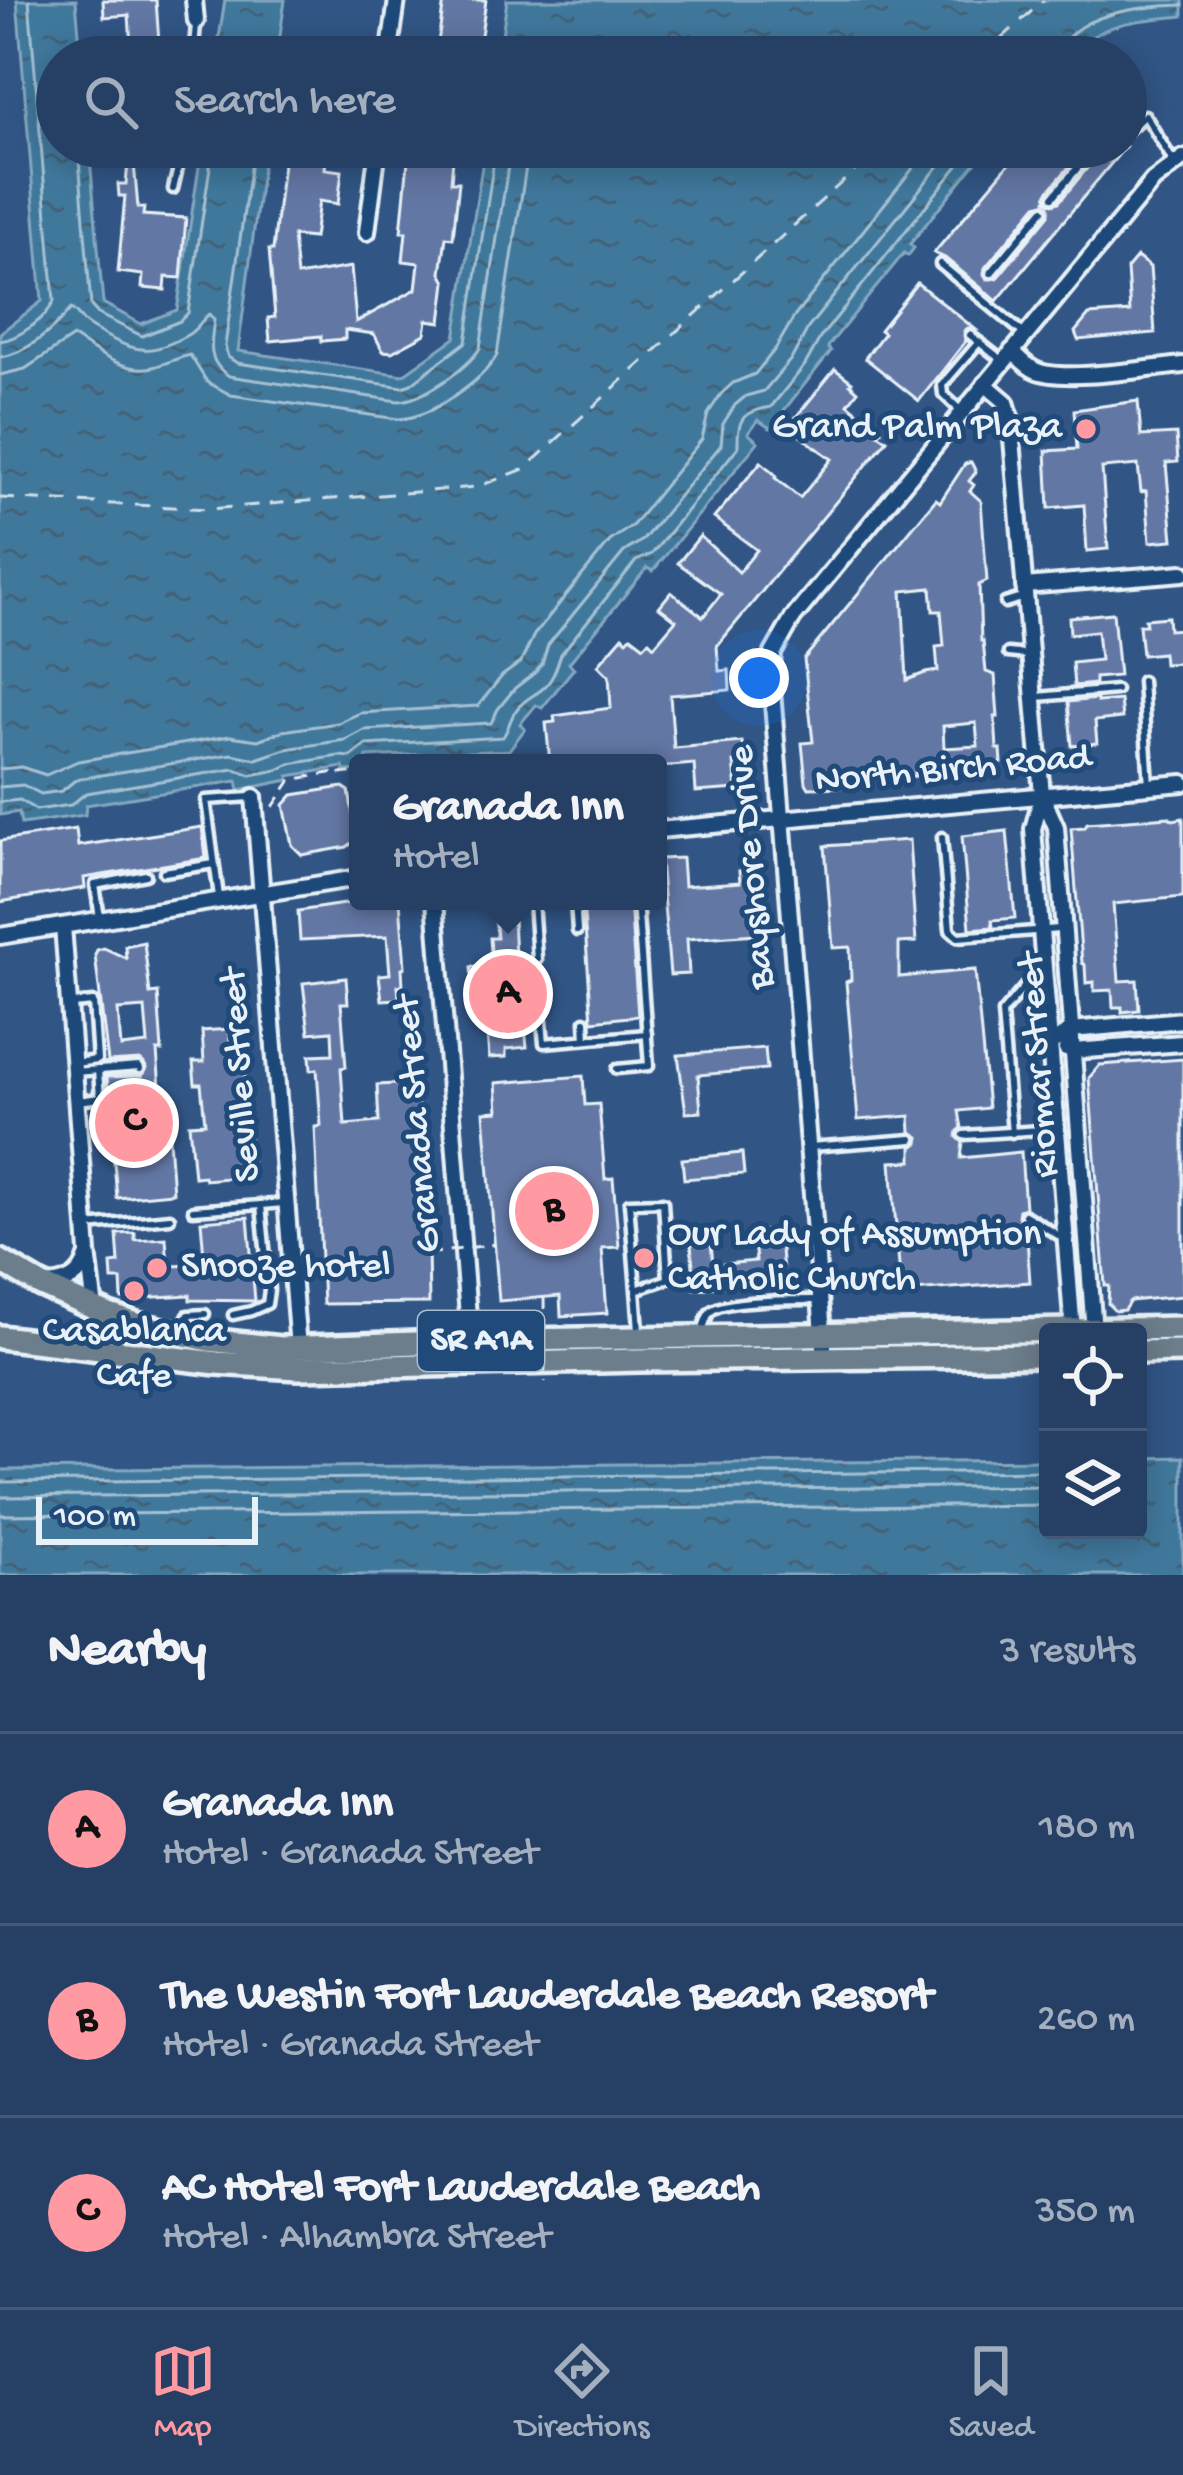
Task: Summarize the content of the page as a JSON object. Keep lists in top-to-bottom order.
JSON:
{
  "streets": {
    "main road": ["SR A1A"],
    "street": [
      "North Birch Road",
      "Bayshore Drive",
      "Riomar Street",
      "Seville Street",
      "Granada Street"
    ]
  },
  "crossings": [
    ["North Birch Road", "Bayshore Drive"],
    ["North Birch Road", "Riomar Street"],
    ["Bayshore Drive", "Riomar Street"],
    ["Bayshore Drive", "SR A1A"],
    ["Seville Street", "SR A1A"],
    ["Granada Street", "SR A1A"]
  ],
  "places": [
    "Grand Palm Plaza",
    "Our Lady of Assumption Catholic Church",
    "Snooze hotel",
    "Casablanca Cafe"
  ],
  "scale_bar": "100 m",
  "page": {
    "search": "Search here",
    "popup": ["Granada Inn", "Hotel"],
    "pins": ["A", "C", "B"],
    "scale": "100 m",
    "heading": ["Nearby", "3 results"],
    "list": [
      {
        "mark": "A",
        "name": "Granada Inn",
        "note": "Hotel · Granada Street",
        "value": "180 m"
      },
      {
        "mark": "B",
        "name": "The Westin Fort Lauderdale Beach Resort",
        "note": "Hotel · Granada Street",
        "value": "260 m"
      },
      {
        "mark": "C",
        "name": "AC Hotel Fort Lauderdale Beach",
        "note": "Hotel · Alhambra Street",
        "value": "350 m"
      }
    ],
    "nav": ["Map", "Directions", "Saved"]
  }
}
